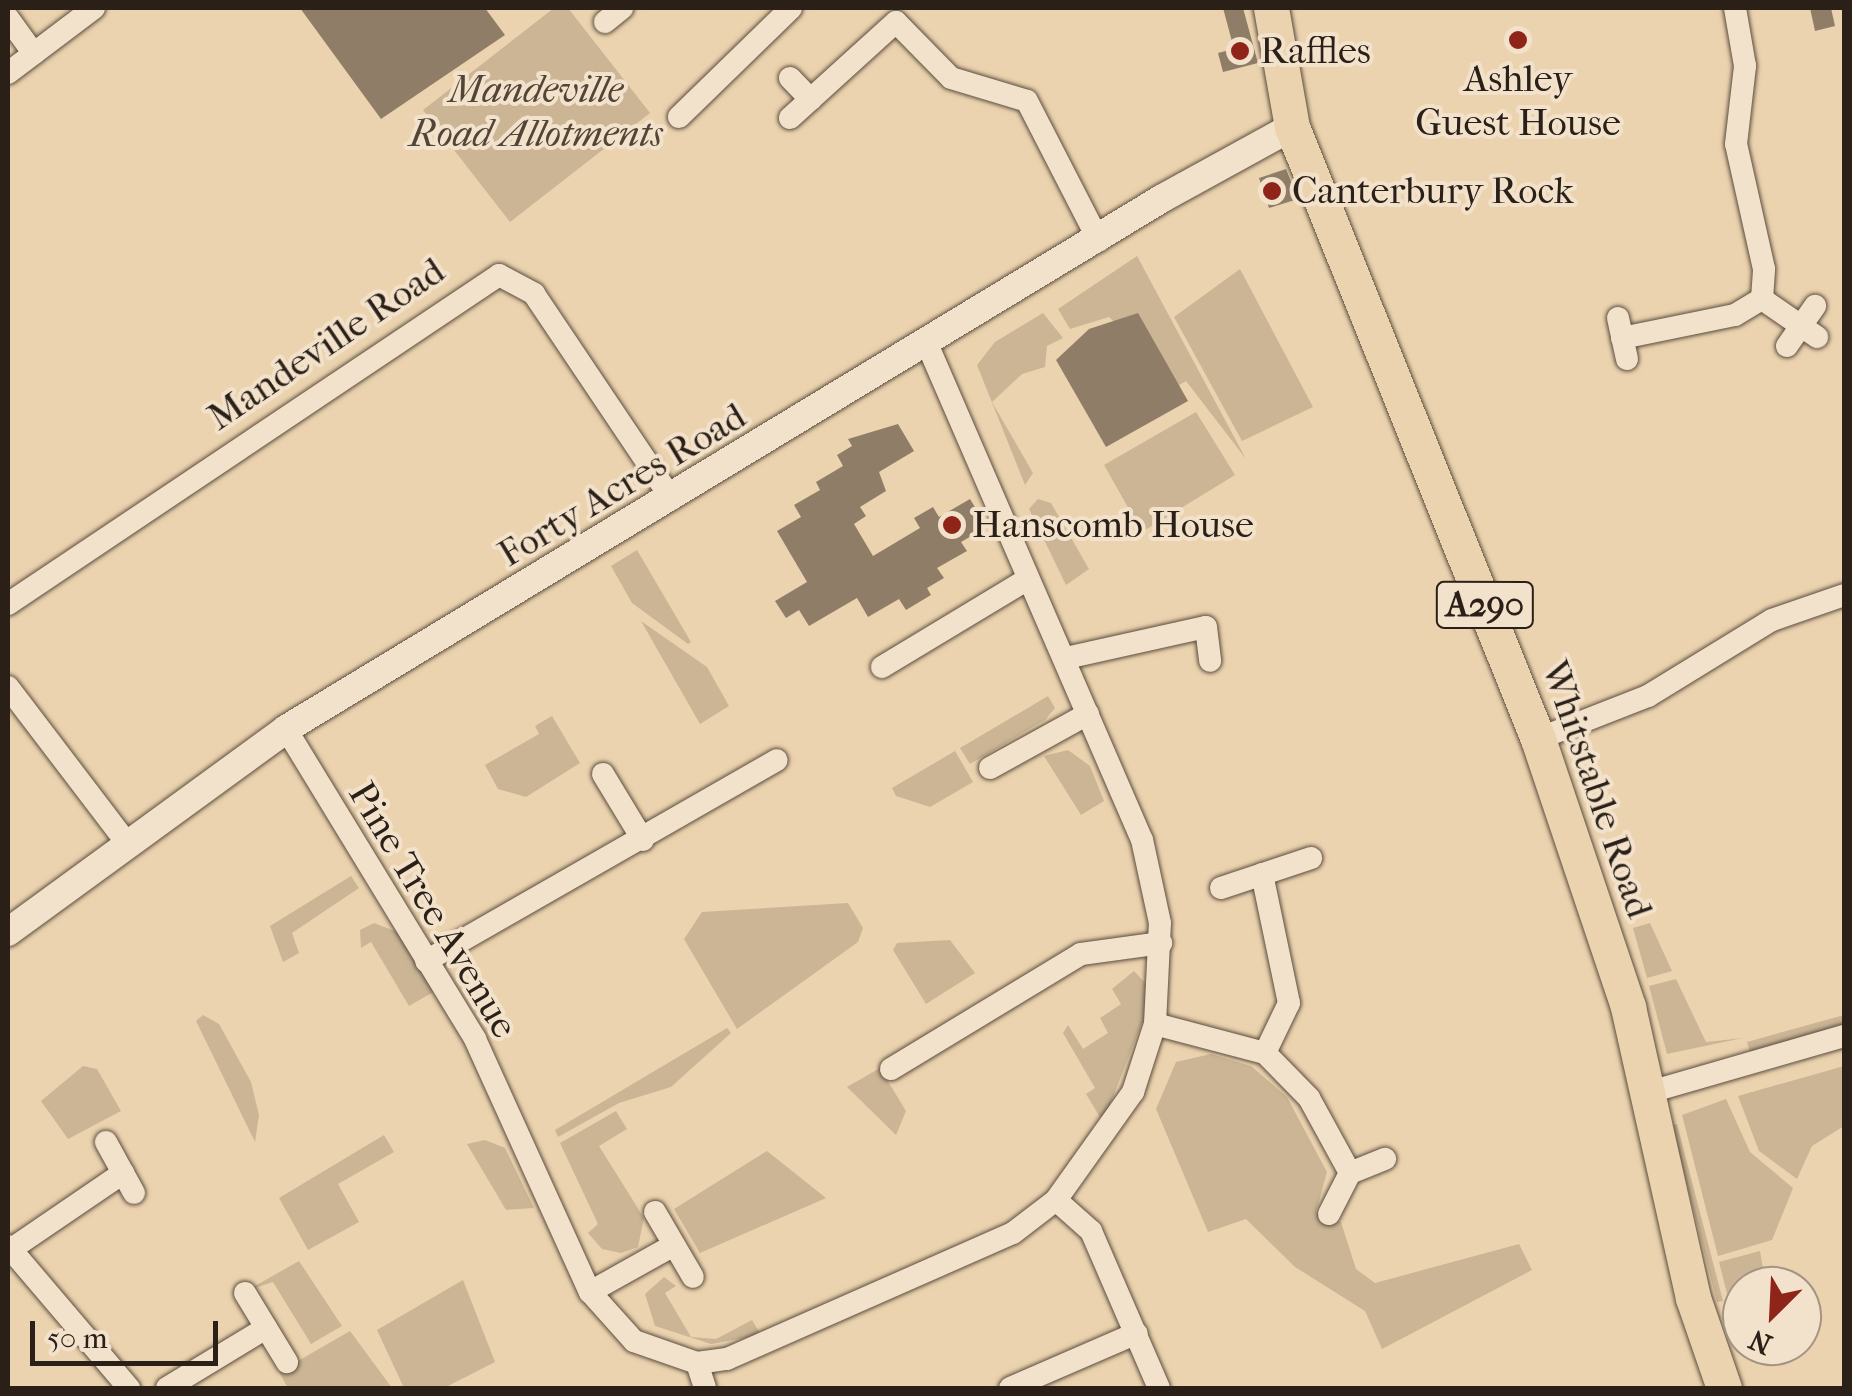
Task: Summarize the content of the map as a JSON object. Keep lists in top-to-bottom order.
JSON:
{
  "streets": {
    "main road": ["A290", "Whitstable Road"],
    "street": ["Mandeville Road", "Forty Acres Road", "Pine Tree Avenue"]
  },
  "crossings": [
    ["Mandeville Road", "Forty Acres Road"],
    ["Forty Acres Road", "Whitstable Road"],
    ["Forty Acres Road", "Pine Tree Avenue"]
  ],
  "parks": ["Mandeville Road Allotments"],
  "places": [
    "Ashley Guest House",
    "Raffles",
    "Canterbury Rock",
    "Hanscomb House"
  ],
  "scale_bar": "50 m",
  "north": "bottom left"
}
